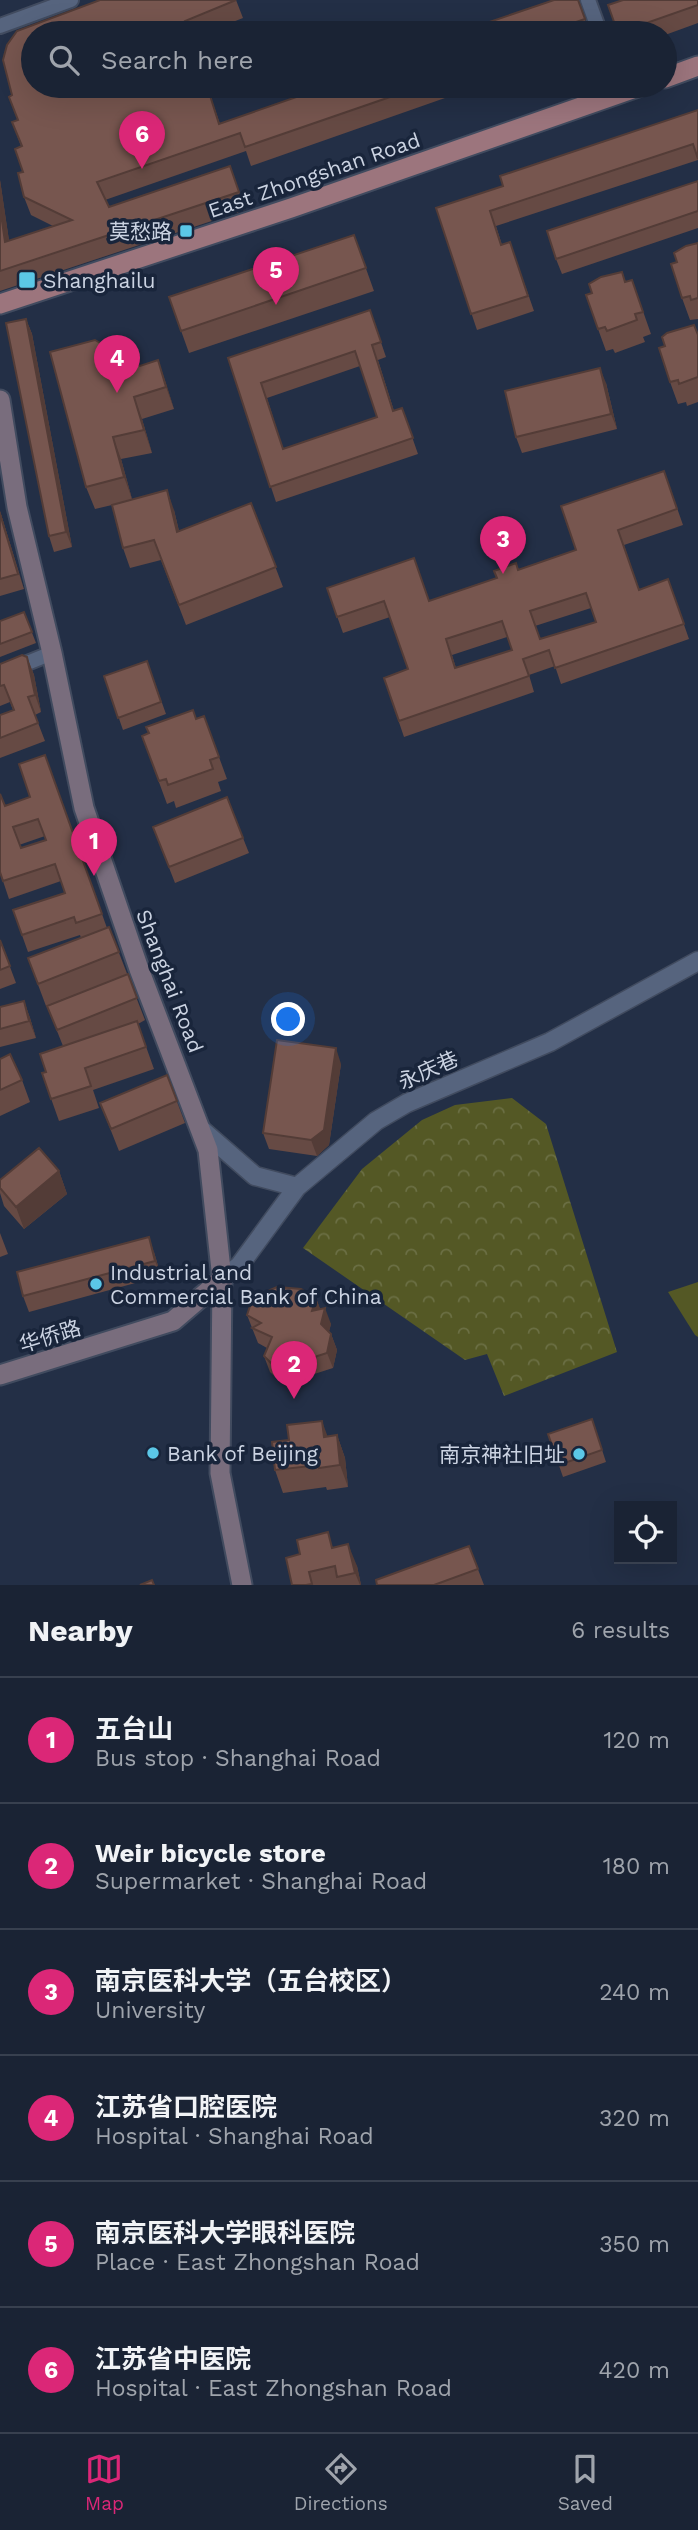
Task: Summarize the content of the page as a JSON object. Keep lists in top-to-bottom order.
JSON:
{
  "streets": {
    "main road": ["East Zhongshan Road", "Shanghai Road", "华侨路"],
    "street": ["永庆巷"]
  },
  "crossings": [
    ["Shanghai Road", "永庆巷"],
    ["Shanghai Road", "华侨路"],
    ["永庆巷", "华侨路"]
  ],
  "places": {
    "transit": ["莫愁路", "Shanghailu"],
    "other": ["Industrial and Commercial Bank of China", "Bank of Beijing", "南京神社旧址"]
  },
  "page": {
    "search": "Search here",
    "pins": [
      "6",
      "5",
      "4",
      "3",
      "1",
      "2"
    ],
    "heading": ["Nearby", "6 results"],
    "list": [
      {
        "mark": "1",
        "name": "五台山",
        "note": "Bus stop · Shanghai Road",
        "value": "120 m"
      },
      {
        "mark": "2",
        "name": "Weir bicycle store",
        "note": "Supermarket · Shanghai Road",
        "value": "180 m"
      },
      {
        "mark": "3",
        "name": "南京医科大学（五台校区）",
        "note": "University",
        "value": "240 m"
      },
      {
        "mark": "4",
        "name": "江苏省口腔医院",
        "note": "Hospital · Shanghai Road",
        "value": "320 m"
      },
      {
        "mark": "5",
        "name": "南京医科大学眼科医院",
        "note": "Place · East Zhongshan Road",
        "value": "350 m"
      },
      {
        "mark": "6",
        "name": "江苏省中医院",
        "note": "Hospital · East Zhongshan Road",
        "value": "420 m"
      }
    ],
    "nav": ["Map", "Directions", "Saved"]
  }
}
